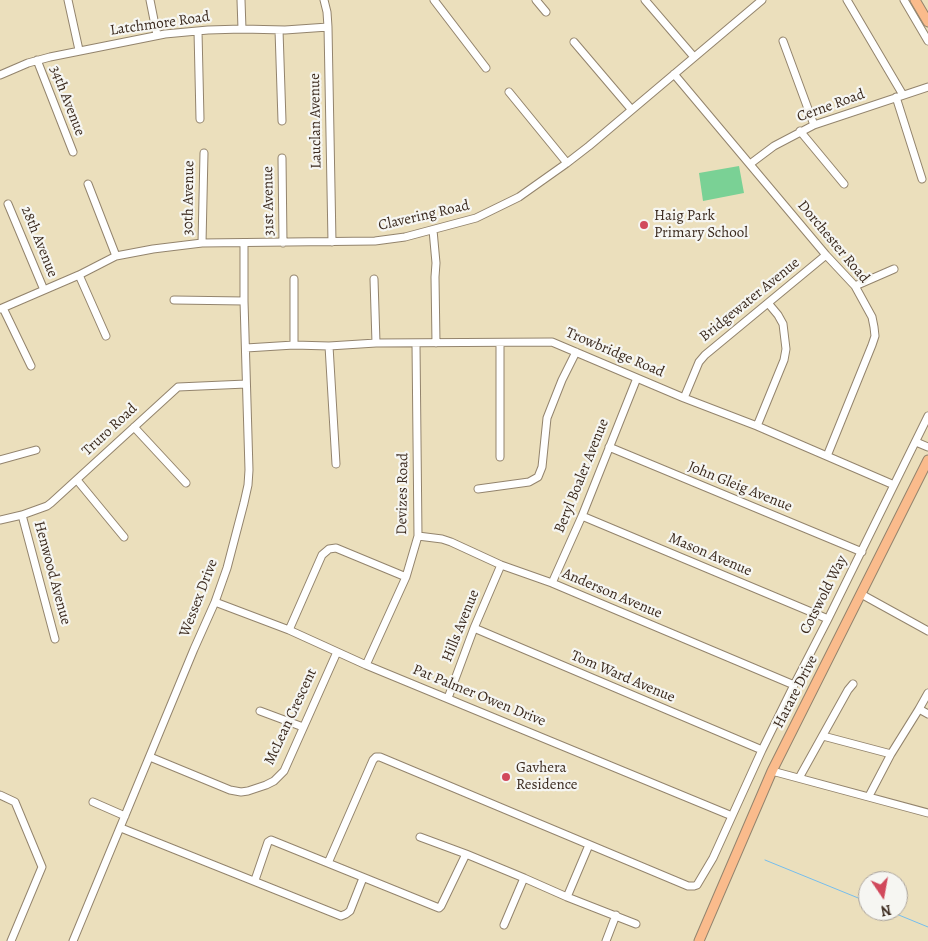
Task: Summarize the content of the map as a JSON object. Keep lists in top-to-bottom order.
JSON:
{
  "streets": {
    "main road": ["Harare Drive"],
    "street": [
      "Latchmore Road",
      "34th Avenue",
      "Cerne Road",
      "Lauclan Avenue",
      "30th Avenue",
      "31st Avenue",
      "Clavering Road",
      "28th Avenue",
      "Dorchester Road",
      "Bridgewater Avenue",
      "Trowbridge Road",
      "Truro Road",
      "Beryl Boaler Avenue",
      "John Gleig Avenue",
      "Devizes Road",
      "Mason Avenue",
      "Henwood Avenue",
      "Anderson Avenue",
      "Cotswold Way",
      "Wessex Drive",
      "Hills Avenue",
      "Tom Ward Avenue",
      "Pat Palmer Owen Drive",
      "McLean Crescent"
    ]
  },
  "crossings": [
    ["Latchmore Road", "34th Avenue"],
    ["Latchmore Road", "Lauclan Avenue"],
    ["Cerne Road", "Dorchester Road"],
    ["Lauclan Avenue", "Clavering Road"],
    ["30th Avenue", "Clavering Road"],
    ["31st Avenue", "Clavering Road"],
    ["Clavering Road", "28th Avenue"],
    ["Clavering Road", "Dorchester Road"],
    ["Clavering Road", "Wessex Drive"],
    ["Dorchester Road", "Bridgewater Avenue"],
    ["Dorchester Road", "Trowbridge Road"],
    ["Bridgewater Avenue", "Trowbridge Road"],
    ["Trowbridge Road", "Beryl Boaler Avenue"],
    ["Trowbridge Road", "Devizes Road"],
    ["Trowbridge Road", "Cotswold Way"],
    ["Trowbridge Road", "Wessex Drive"],
    ["Truro Road", "Henwood Avenue"],
    ["Truro Road", "Wessex Drive"],
    ["Beryl Boaler Avenue", "John Gleig Avenue"],
    ["Beryl Boaler Avenue", "Mason Avenue"],
    ["Beryl Boaler Avenue", "Anderson Avenue"],
    ["John Gleig Avenue", "Cotswold Way"],
    ["Devizes Road", "Anderson Avenue"],
    ["Devizes Road", "Pat Palmer Owen Drive"],
    ["Mason Avenue", "Cotswold Way"],
    ["Anderson Avenue", "Cotswold Way"],
    ["Anderson Avenue", "Hills Avenue"],
    ["Cotswold Way", "Tom Ward Avenue"],
    ["Cotswold Way", "Pat Palmer Owen Drive"],
    ["Wessex Drive", "Pat Palmer Owen Drive"],
    ["Wessex Drive", "McLean Crescent"],
    ["Hills Avenue", "Tom Ward Avenue"],
    ["Hills Avenue", "Pat Palmer Owen Drive"],
    ["Pat Palmer Owen Drive", "McLean Crescent"]
  ],
  "places": ["Haig Park Primary School", "Gavhera Residence"],
  "north": "bottom"
}
